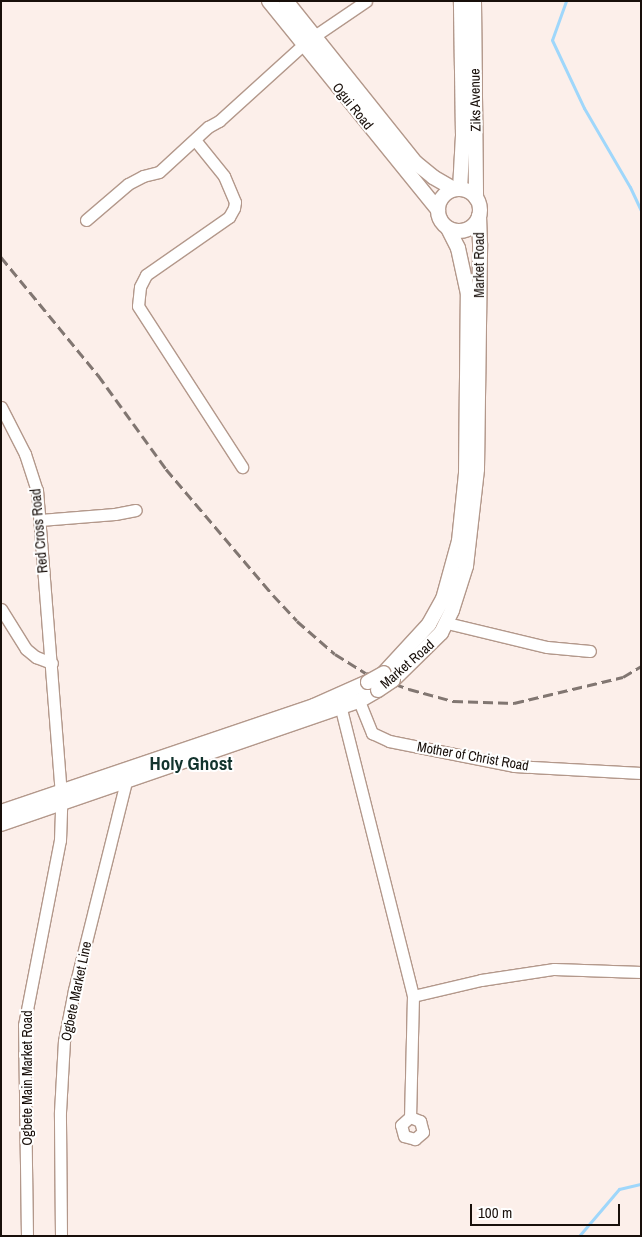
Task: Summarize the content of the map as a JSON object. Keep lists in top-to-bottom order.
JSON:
{
  "streets": {
    "main road": ["Ziks Avenue", "Ogui Road", "Market Road"],
    "street": [
      "Red Cross Road",
      "Mother of Christ Road",
      "Ogbete Market Line",
      "Ogbete Main Market Road"
    ]
  },
  "crossings": [
    ["Ziks Avenue", "Ogui Road"],
    ["Ziks Avenue", "Market Road"],
    ["Ogui Road", "Market Road"],
    ["Market Road", "Red Cross Road"],
    ["Market Road", "Mother of Christ Road"],
    ["Market Road", "Ogbete Market Line"],
    ["Market Road", "Ogbete Main Market Road"],
    ["Red Cross Road", "Ogbete Main Market Road"]
  ],
  "districts": ["Holy Ghost"],
  "scale_bar": "100 m"
}
